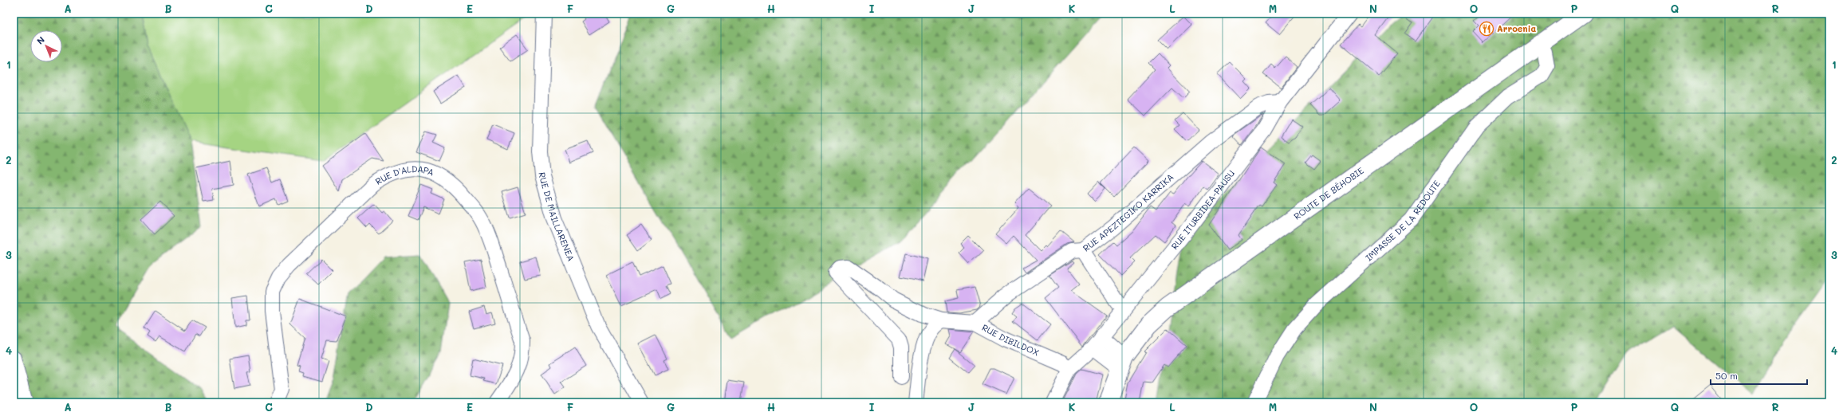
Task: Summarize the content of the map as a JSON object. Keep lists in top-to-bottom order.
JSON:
{
  "streets": {
    "main road": ["ROUTE DE BÉHOBIE"],
    "street": [
      "RUE D'ALDAPA",
      "RUE ITURBIDEA-PAUSU",
      "RUE APEZTEGIKO KARRIKA",
      "RUE DE MAILLARENEA",
      "IMPASSE DE LA REDOUTE",
      "RUE DIBILDOX"
    ]
  },
  "crossings": [
    ["ROUTE DE BÉHOBIE", "IMPASSE DE LA REDOUTE"],
    ["RUE ITURBIDEA-PAUSU", "RUE APEZTEGIKO KARRIKA"],
    ["RUE ITURBIDEA-PAUSU", "RUE DIBILDOX"],
    ["RUE APEZTEGIKO KARRIKA", "RUE DIBILDOX"]
  ],
  "places": {
    "restaurant": ["Arroenia"]
  },
  "scale_bar": "50 m",
  "north": "top left",
  "grid": {
    "columns": [
      "A",
      "B",
      "C",
      "D",
      "E",
      "F",
      "G",
      "H",
      "I",
      "J",
      "K",
      "L",
      "M",
      "N",
      "O",
      "P",
      "Q",
      "R"
    ],
    "rows": [
      "1",
      "2",
      "3",
      "4"
    ]
  }
}
